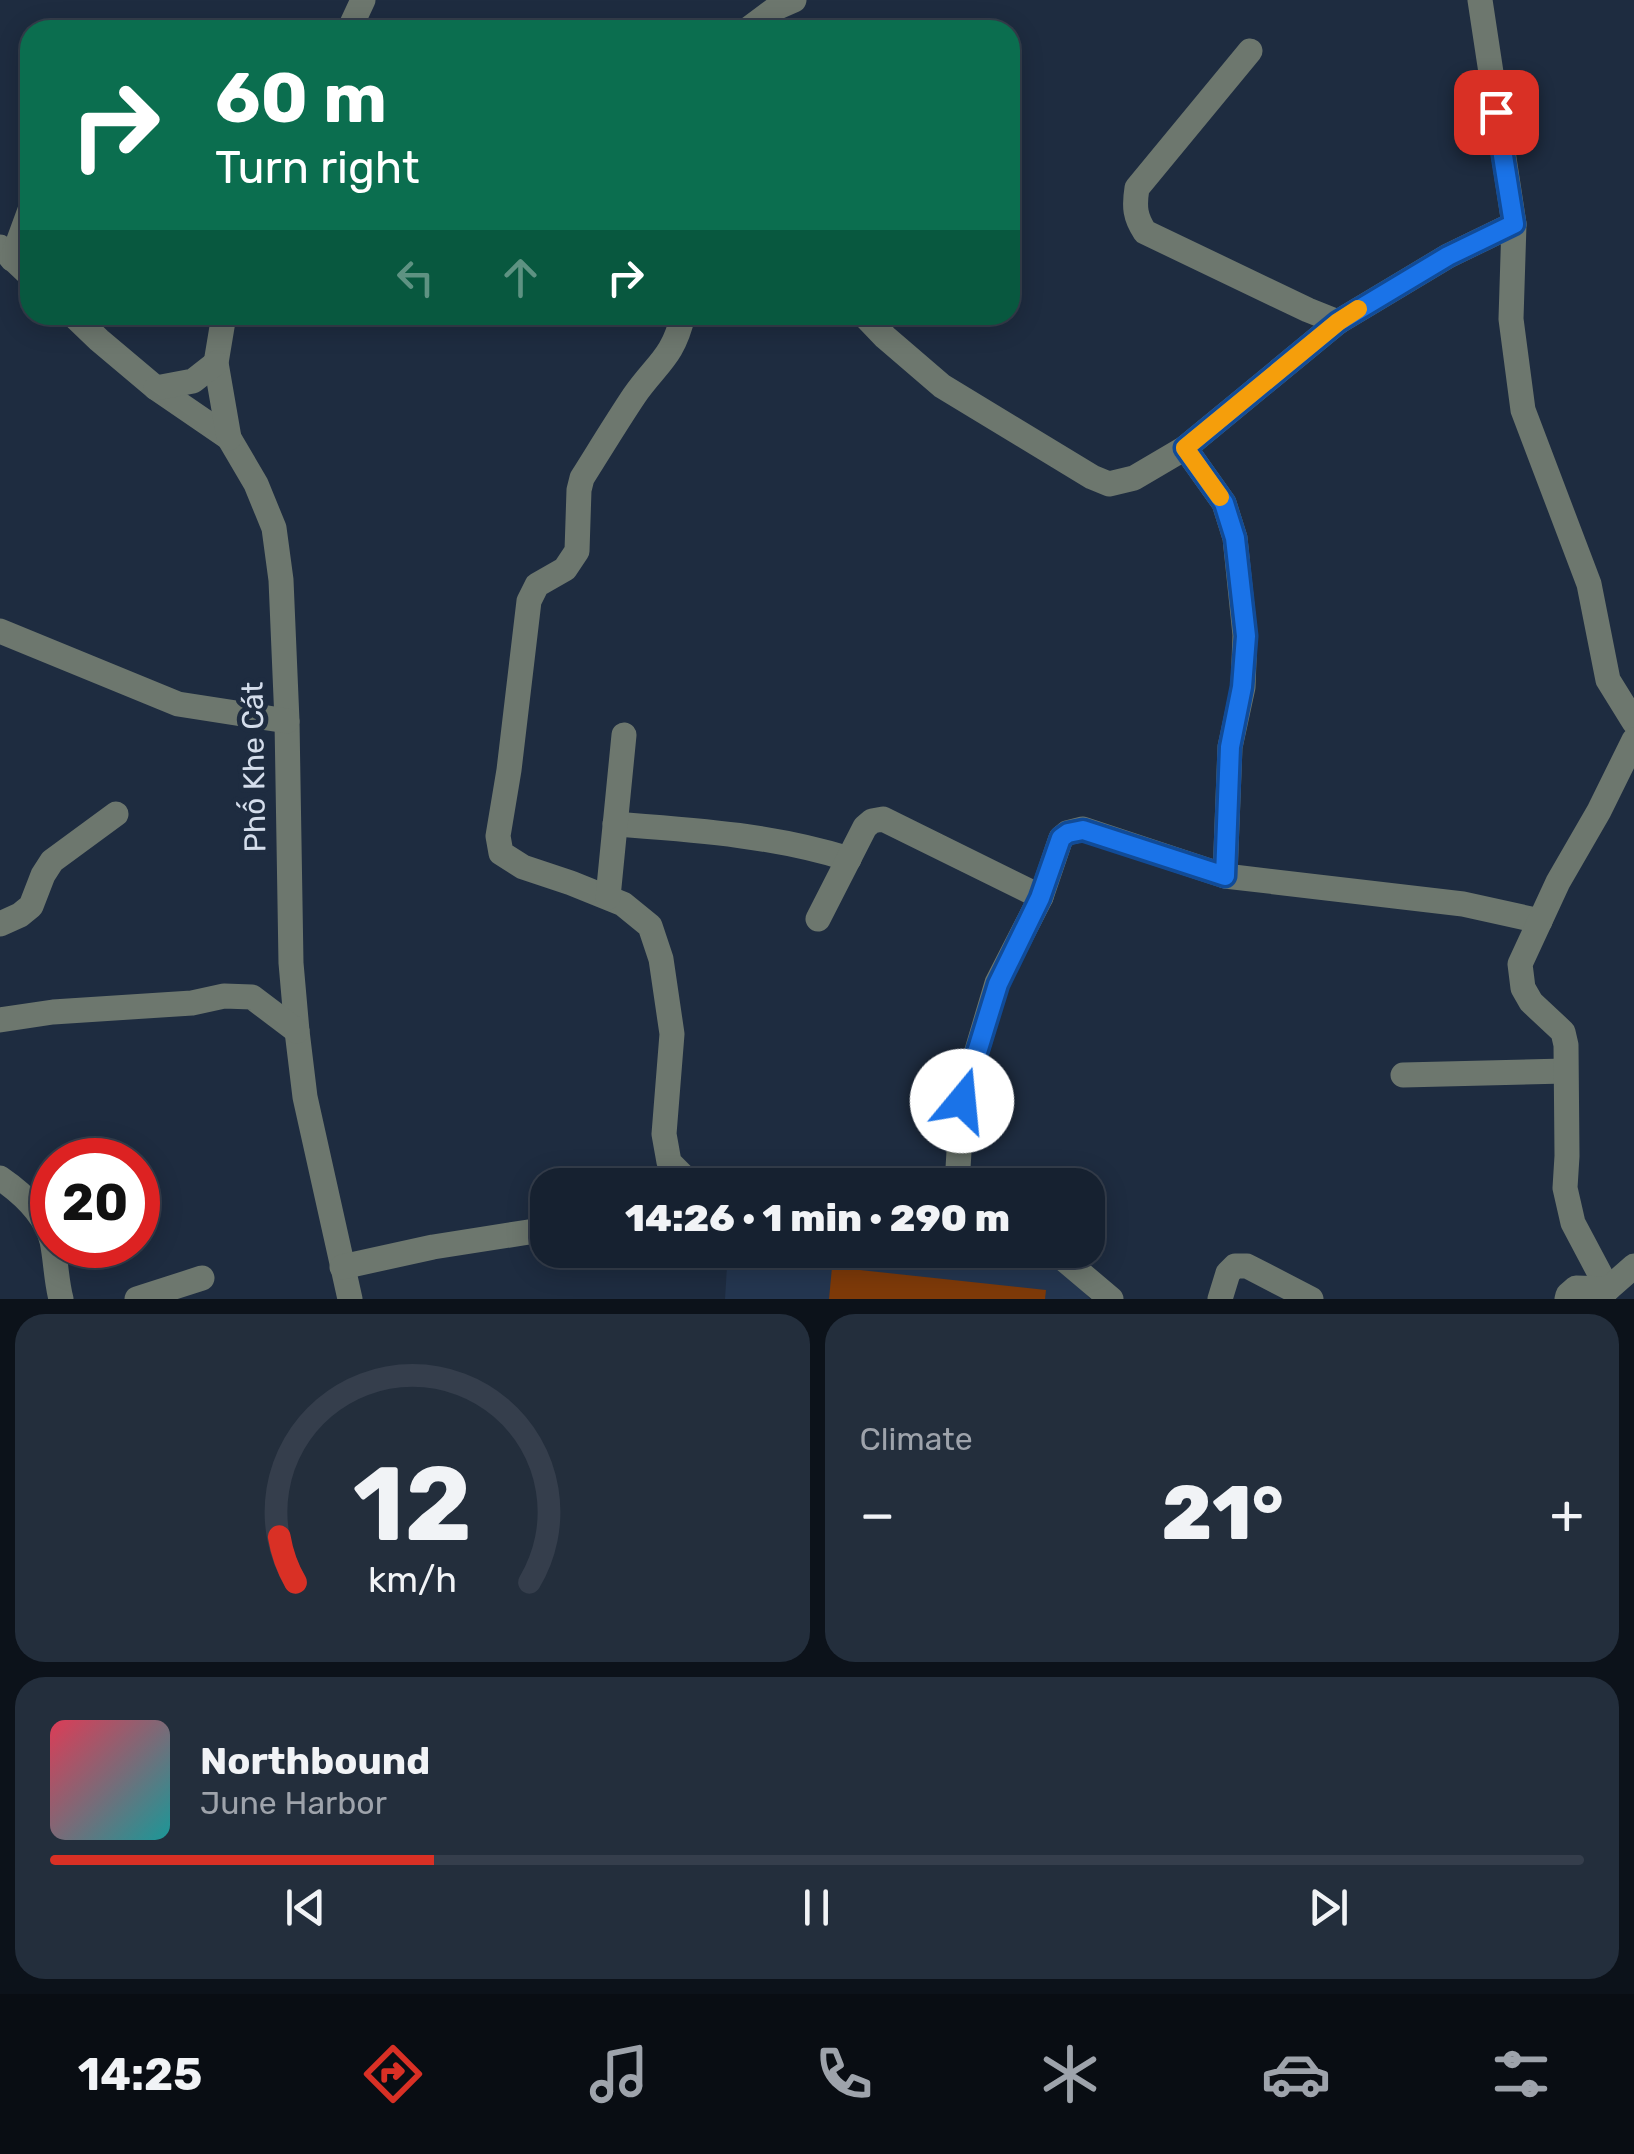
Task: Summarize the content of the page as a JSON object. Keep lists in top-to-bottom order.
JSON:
{
  "streets": {
    "street": ["Phố Khe Cát"]
  },
  "page": {
    "turn": ["60 m", "Turn right"],
    "limit": "20",
    "trip": "14:26 · 1 min · 290 m",
    "tile": "Climate",
    "heat": ["−", "21°", "+"],
    "song": ["Northbound", "June Harbor"],
    "tabs": "14:25",
    "gauge": ["12", "km/h"]
  }
}
